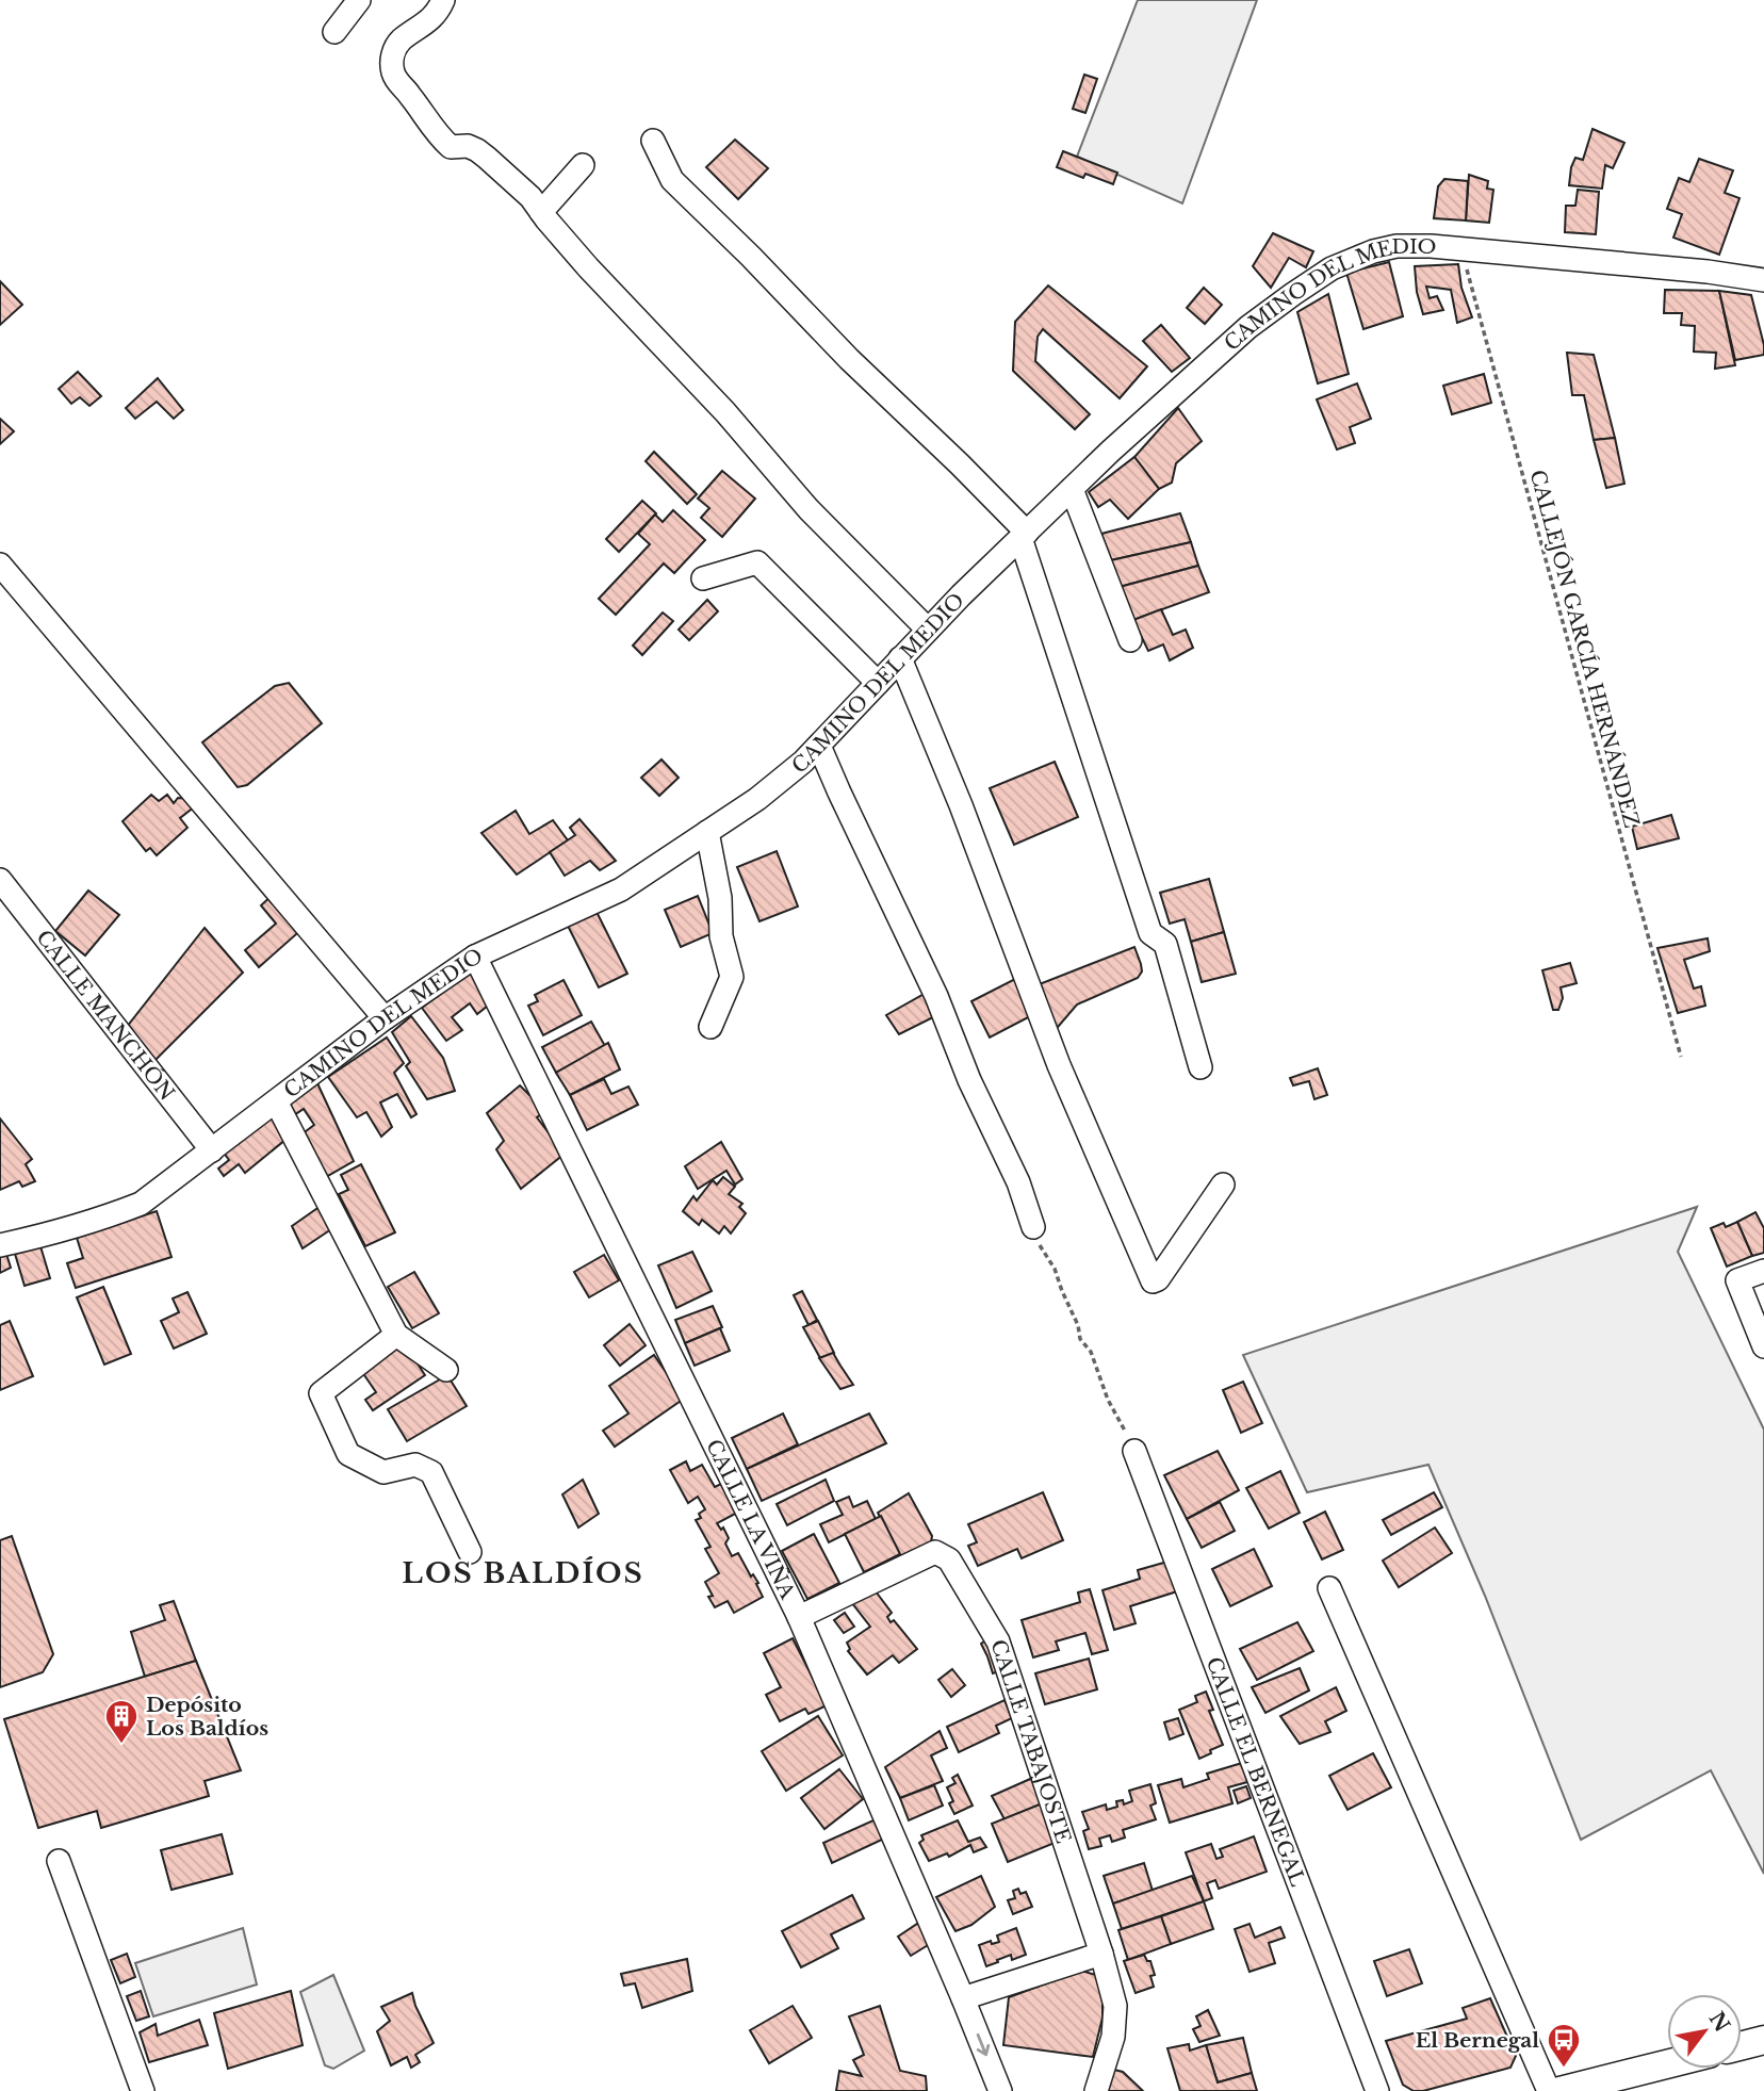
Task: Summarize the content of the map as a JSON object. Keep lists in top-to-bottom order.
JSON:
{
  "streets": {
    "street": [
      "CAMINO DEL MEDIO",
      "CALLE MANCHÓN",
      "CALLE LA VIÑA",
      "CALLE TABAJOSTE",
      "CALLE EL BERNEGAL"
    ],
    "path": ["CALLEJÓN GARCÍA HERNÁNDEZ"]
  },
  "crossings": [
    ["CAMINO DEL MEDIO", "CALLEJÓN GARCÍA HERNÁNDEZ"],
    ["CAMINO DEL MEDIO", "CALLE MANCHÓN"],
    ["CAMINO DEL MEDIO", "CALLE LA VIÑA"],
    ["CALLE LA VIÑA", "CALLE TABAJOSTE"]
  ],
  "districts": ["LOS BALDÍOS"],
  "places": {
    "building": ["Depósito Los Baldíos"],
    "bus stop": ["El Bernegal"]
  },
  "north": "top right"
}
